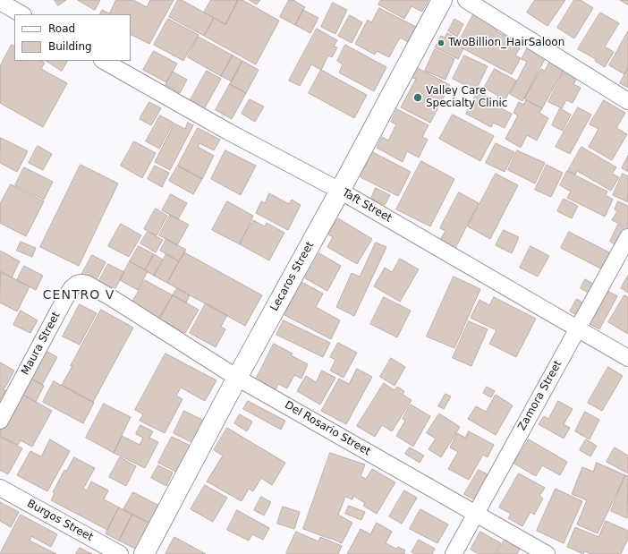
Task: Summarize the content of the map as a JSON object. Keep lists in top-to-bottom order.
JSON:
{
  "streets": {
    "street": [
      "Taft Street",
      "Lecaros Street",
      "Maura Street",
      "Zamora Street",
      "Del Rosario Street",
      "Burgos Street"
    ]
  },
  "crossings": [
    ["Taft Street", "Lecaros Street"],
    ["Taft Street", "Zamora Street"],
    ["Lecaros Street", "Del Rosario Street"],
    ["Maura Street", "Del Rosario Street"],
    ["Zamora Street", "Del Rosario Street"]
  ],
  "districts": ["CENTRO V"],
  "places": ["TwoBillion_HairSaloon", "Valley Care Specialty Clinic"],
  "legend": ["Road", "Building"]
}
